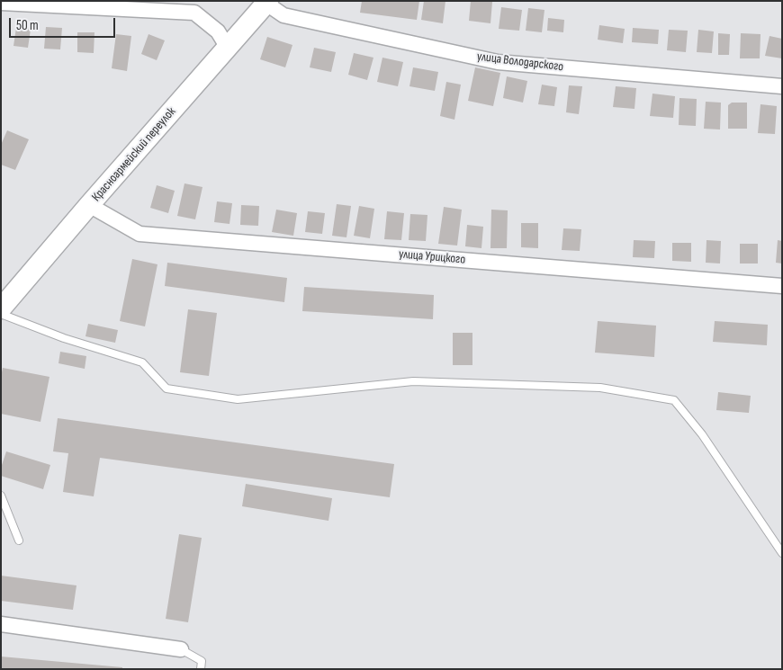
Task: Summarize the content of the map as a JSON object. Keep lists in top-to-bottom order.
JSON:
{
  "streets": {
    "street": ["улица Володарского", "Красноармейский переулок", "улица Урицкого"]
  },
  "crossings": [
    ["улица Володарского", "Красноармейский переулок"],
    ["Красноармейский переулок", "улица Урицкого"]
  ],
  "scale_bar": "50 m"
}
